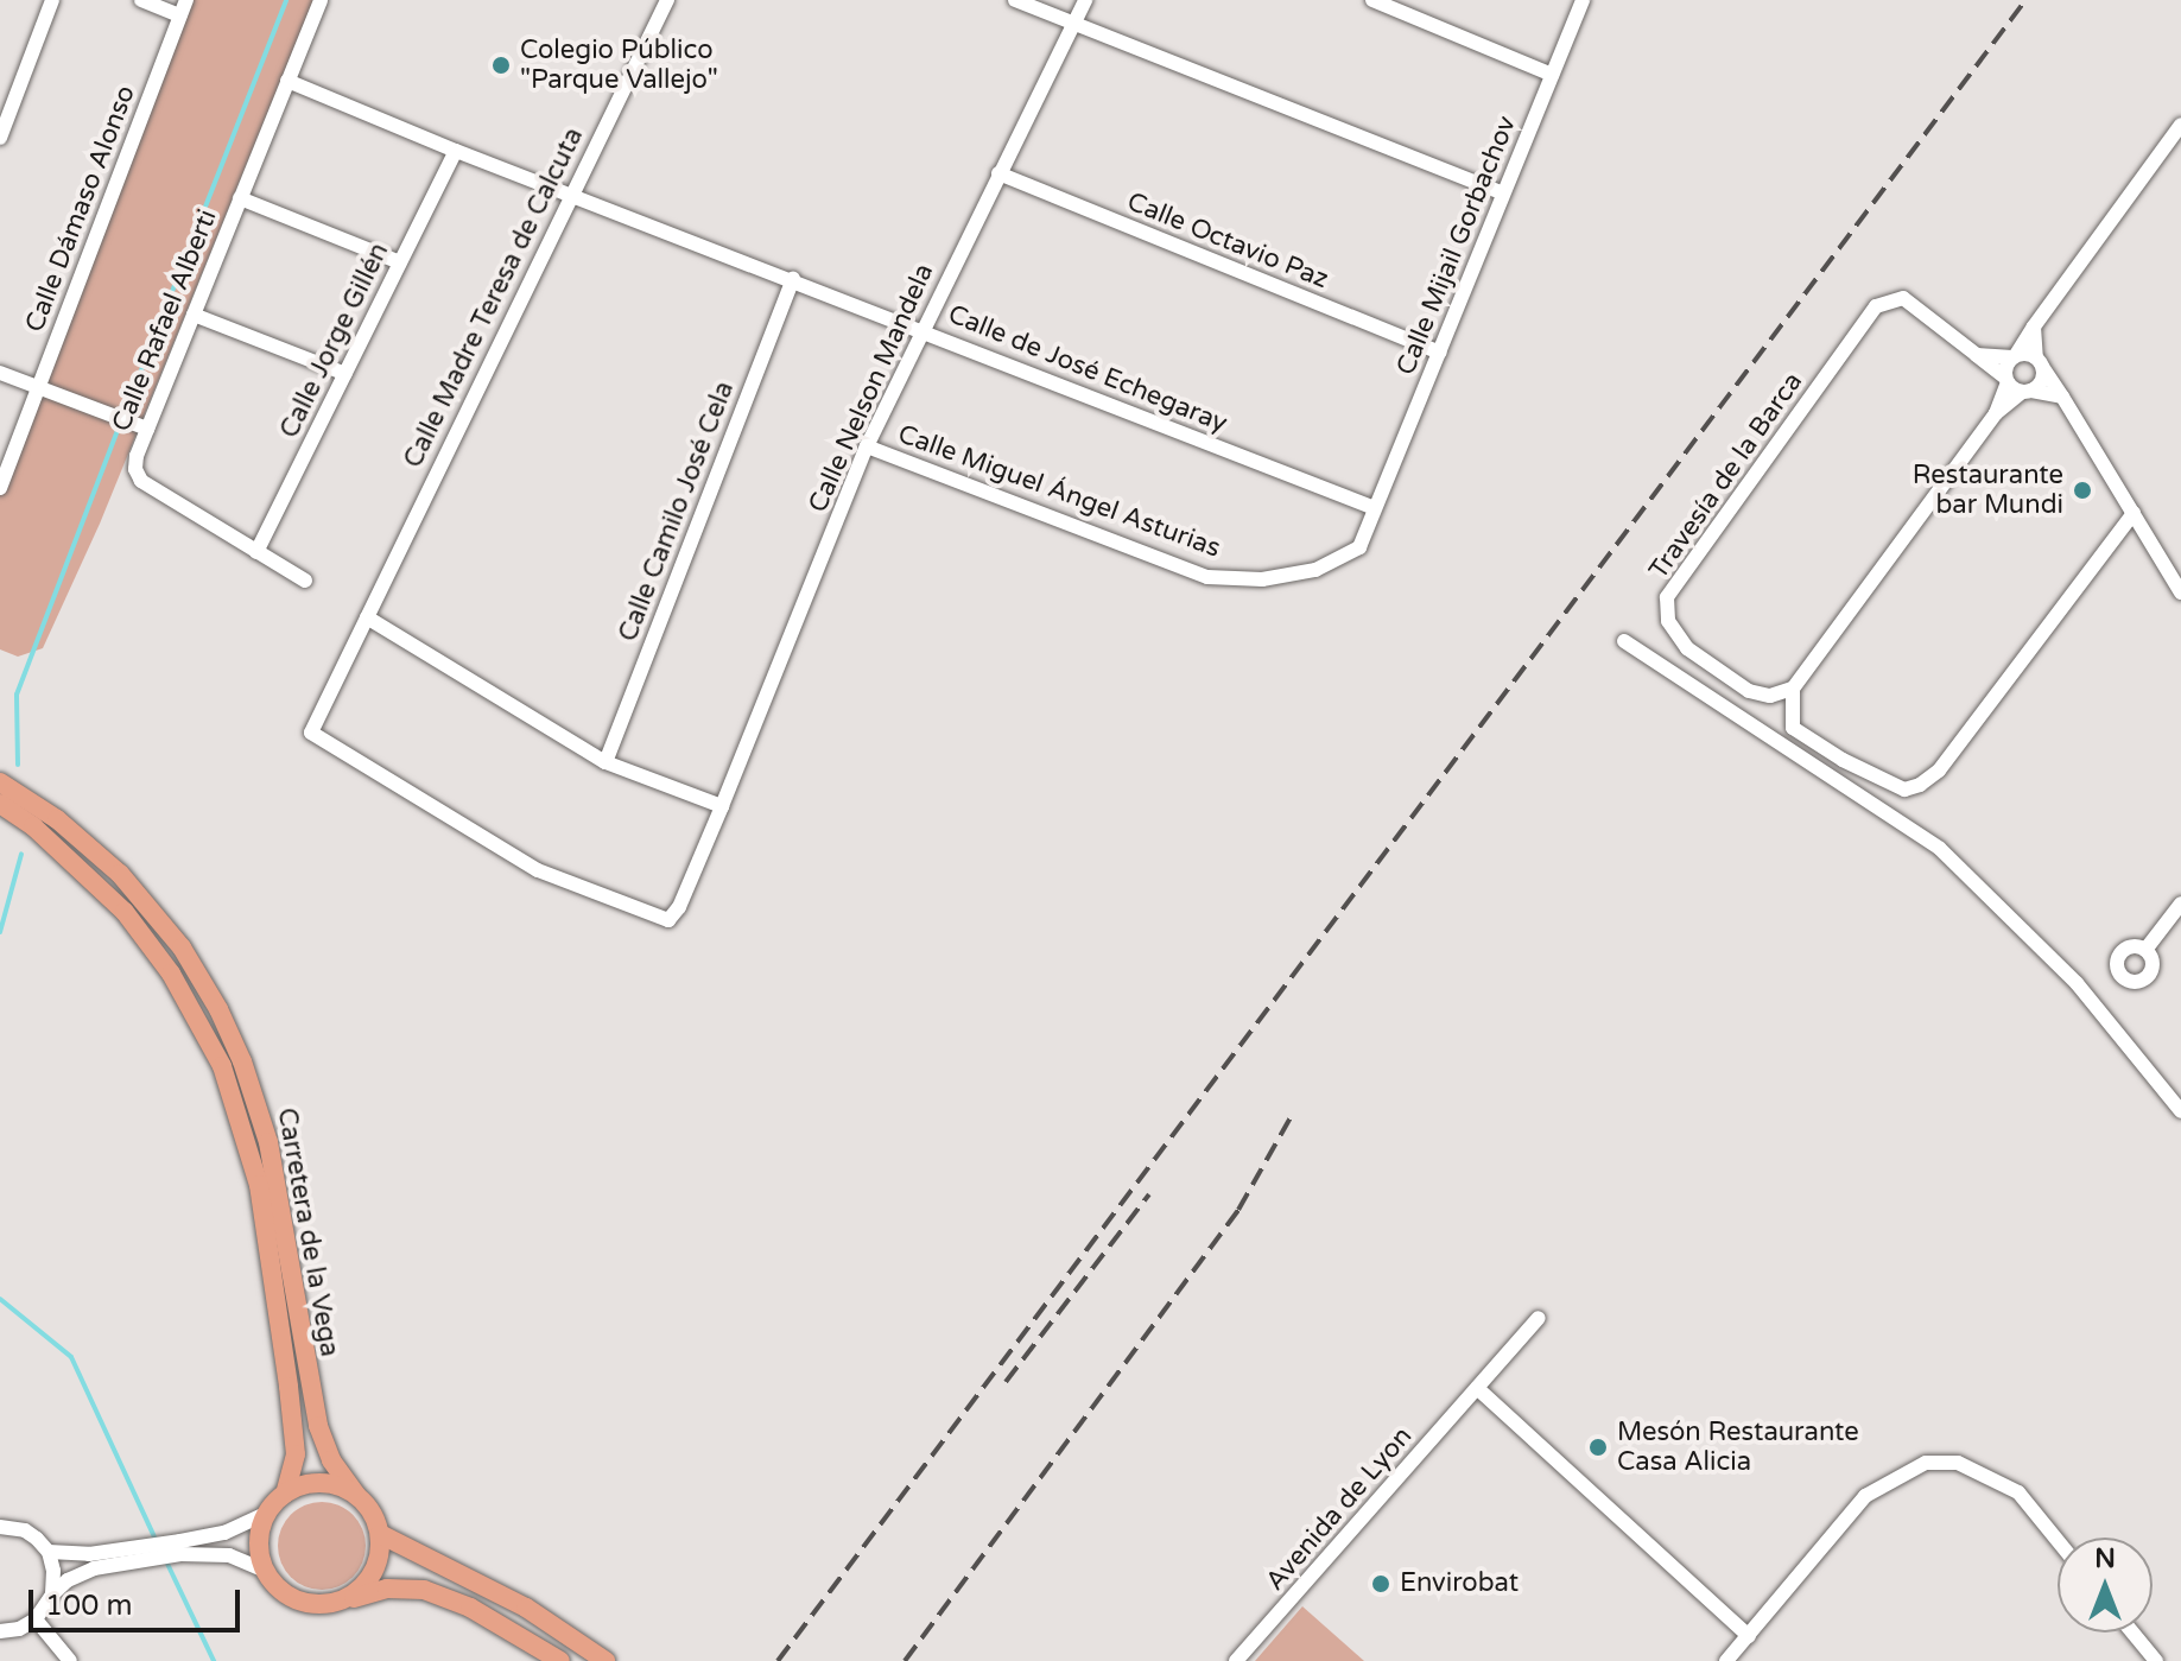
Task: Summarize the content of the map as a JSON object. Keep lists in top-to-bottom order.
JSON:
{
  "streets": {
    "main road": ["Carretera de la Vega"],
    "street": [
      "Calle Dámaso Alonso",
      "Calle Octavio Paz",
      "Calle Mijail Gorbachov",
      "Calle Madre Teresa de Calcuta",
      "Calle Rafael Alberti",
      "Calle Jorge Gillén",
      "Calle de José Echegaray",
      "Calle Nelson Mandela",
      "Travesía de la Barca",
      "Calle Miguel Ángel Asturias",
      "Calle Camilo José Cela",
      "Avenida de Lyon"
    ]
  },
  "crossings": [
    ["Calle Octavio Paz", "Calle Mijail Gorbachov"],
    ["Calle Octavio Paz", "Calle Nelson Mandela"],
    ["Calle Mijail Gorbachov", "Calle de José Echegaray"],
    ["Calle Mijail Gorbachov", "Calle Miguel Ángel Asturias"],
    ["Calle Madre Teresa de Calcuta", "Calle de José Echegaray"],
    ["Calle Madre Teresa de Calcuta", "Calle Nelson Mandela"],
    ["Calle Rafael Alberti", "Calle Jorge Gillén"],
    ["Calle Rafael Alberti", "Calle de José Echegaray"],
    ["Calle Jorge Gillén", "Calle de José Echegaray"],
    ["Calle de José Echegaray", "Calle Nelson Mandela"],
    ["Calle de José Echegaray", "Calle Miguel Ángel Asturias"],
    ["Calle de José Echegaray", "Calle Camilo José Cela"],
    ["Calle Nelson Mandela", "Calle Miguel Ángel Asturias"]
  ],
  "places": [
    "Colegio Público \"Parque Vallejo\"",
    "Restaurante bar Mundi",
    "Mesón Restaurante Casa Alicia",
    "Envirobat"
  ],
  "scale_bar": "100 m",
  "north": "top"
}
